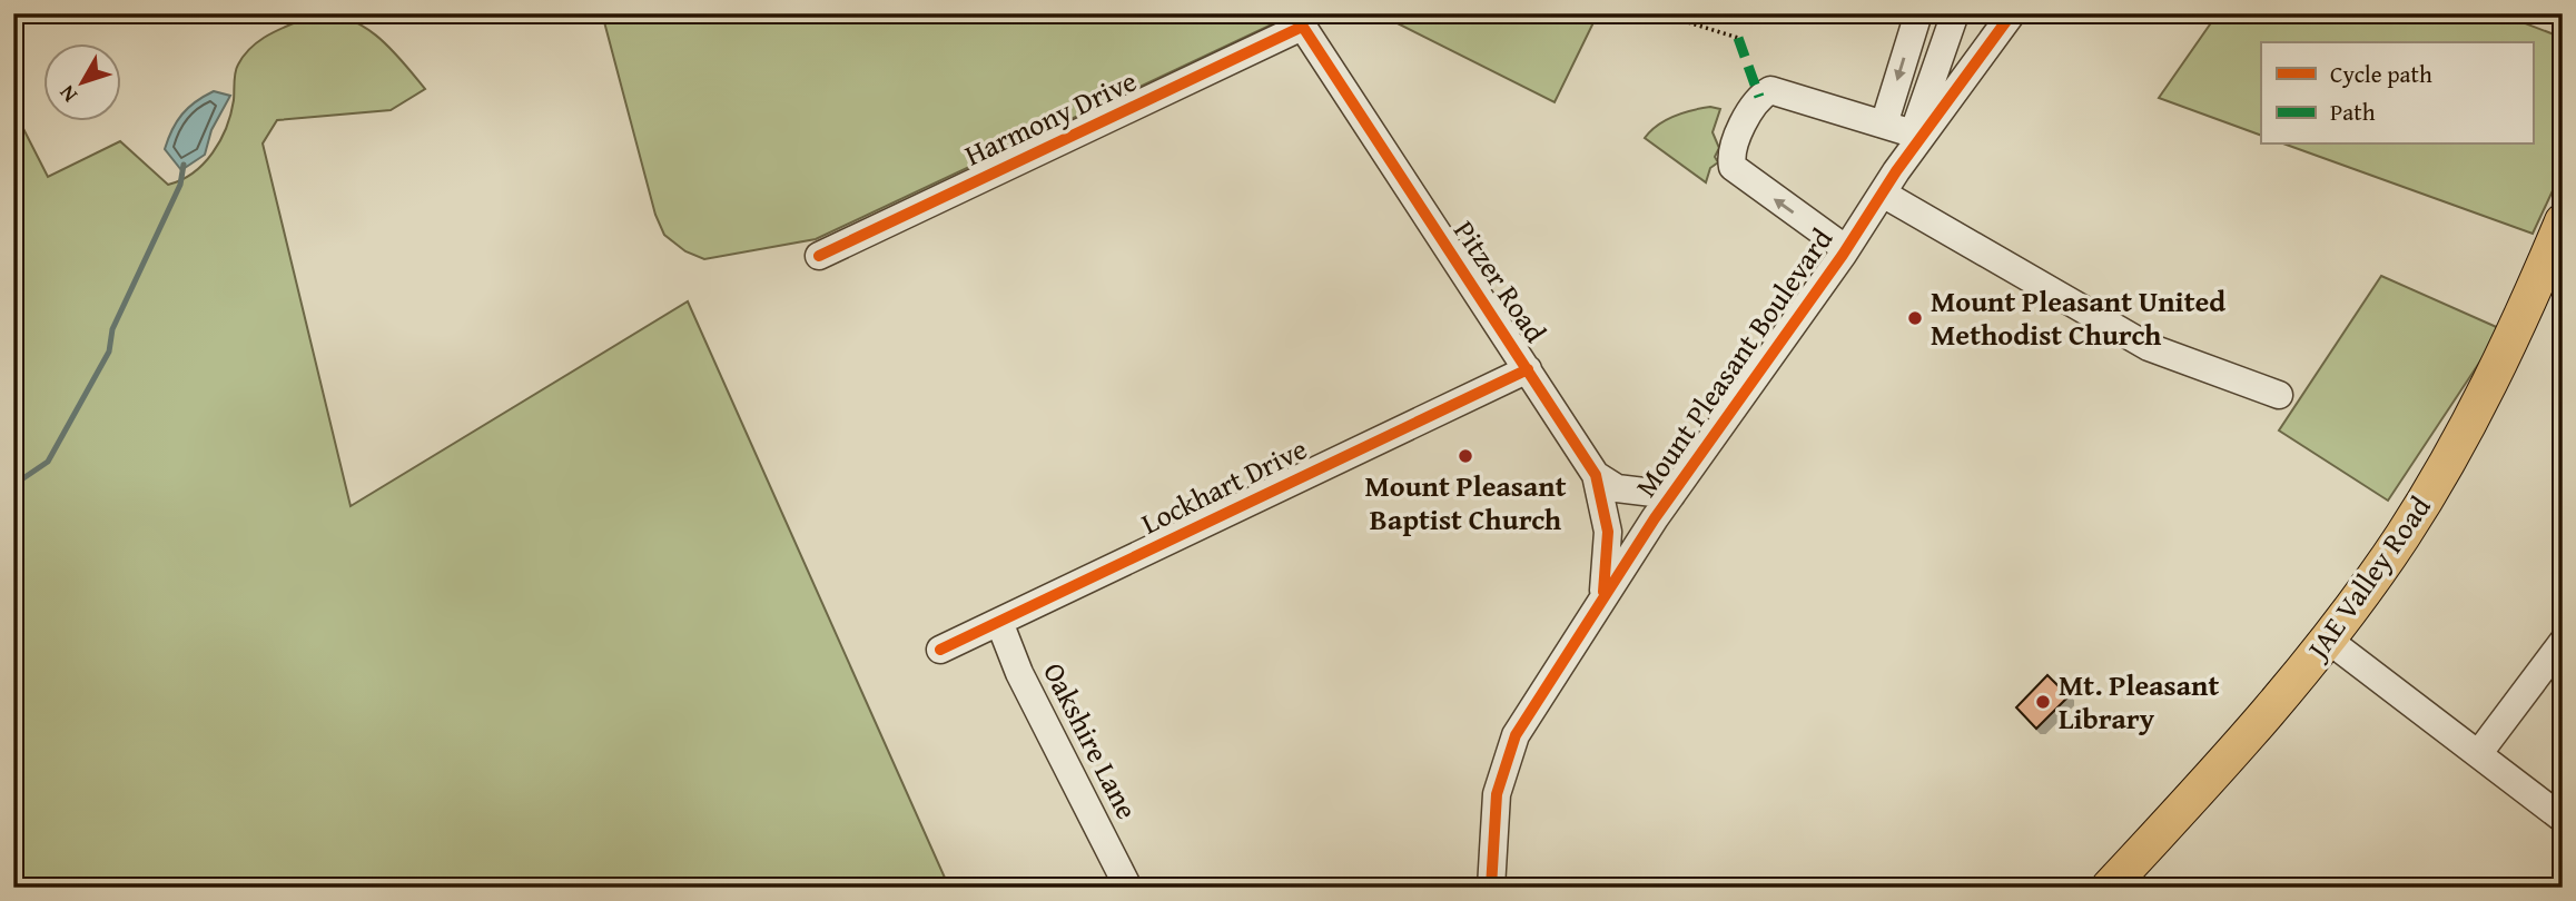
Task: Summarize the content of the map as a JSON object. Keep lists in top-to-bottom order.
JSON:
{
  "streets": {
    "main road": ["JAE Valley Road"],
    "street": [
      "Harmony Drive",
      "Pitzer Road",
      "Mount Pleasant Boulevard",
      "Lockhart Drive",
      "Oakshire Lane"
    ]
  },
  "crossings": [
    ["Harmony Drive", "Pitzer Road"],
    ["Pitzer Road", "Mount Pleasant Boulevard"],
    ["Pitzer Road", "Lockhart Drive"],
    ["Lockhart Drive", "Oakshire Lane"]
  ],
  "places": ["Mount Pleasant United Methodist Church", "Mount Pleasant Baptist Church", "Mt. Pleasant Library"],
  "legend": ["Cycle path", "Path"],
  "north": "bottom left"
}
